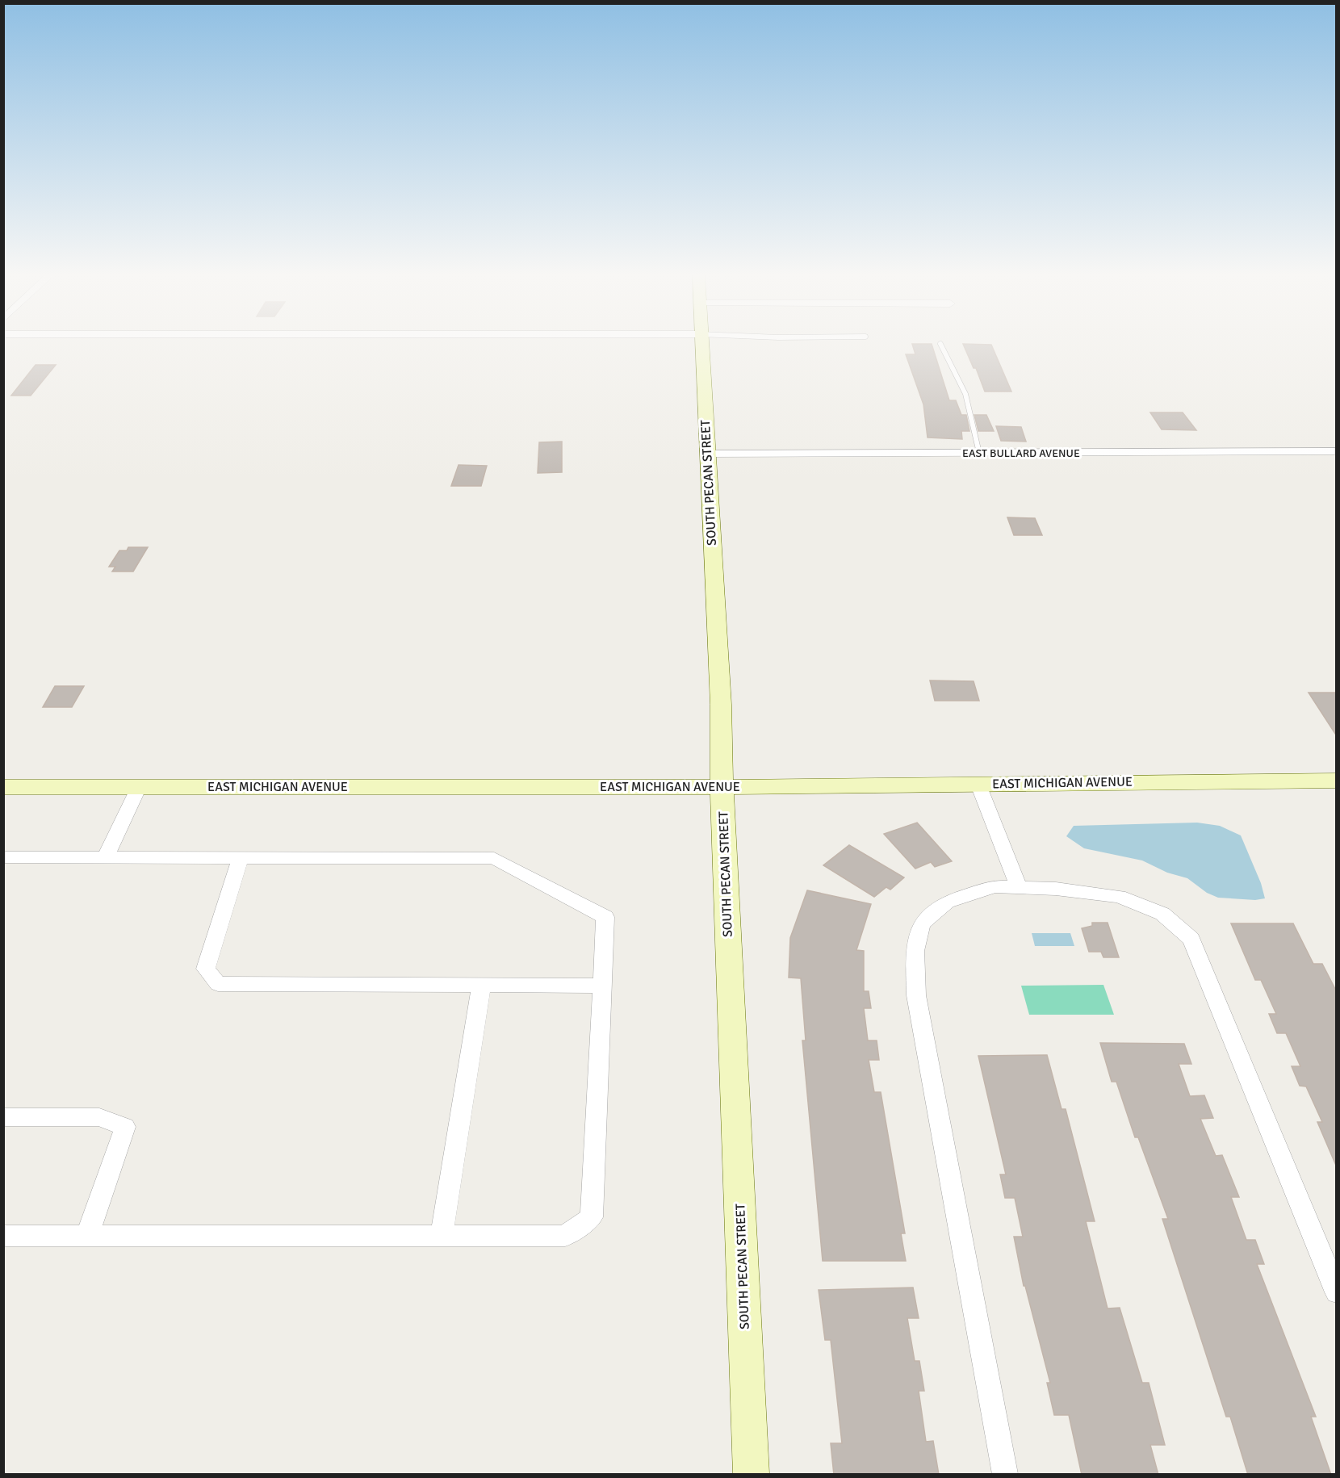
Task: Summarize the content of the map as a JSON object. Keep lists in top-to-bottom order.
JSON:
{
  "streets": {
    "street": ["EAST BULLARD AVENUE", "SOUTH PECAN STREET", "EAST MICHIGAN AVENUE"]
  },
  "crossings": [
    ["EAST BULLARD AVENUE", "SOUTH PECAN STREET"],
    ["SOUTH PECAN STREET", "EAST MICHIGAN AVENUE"]
  ]
}
